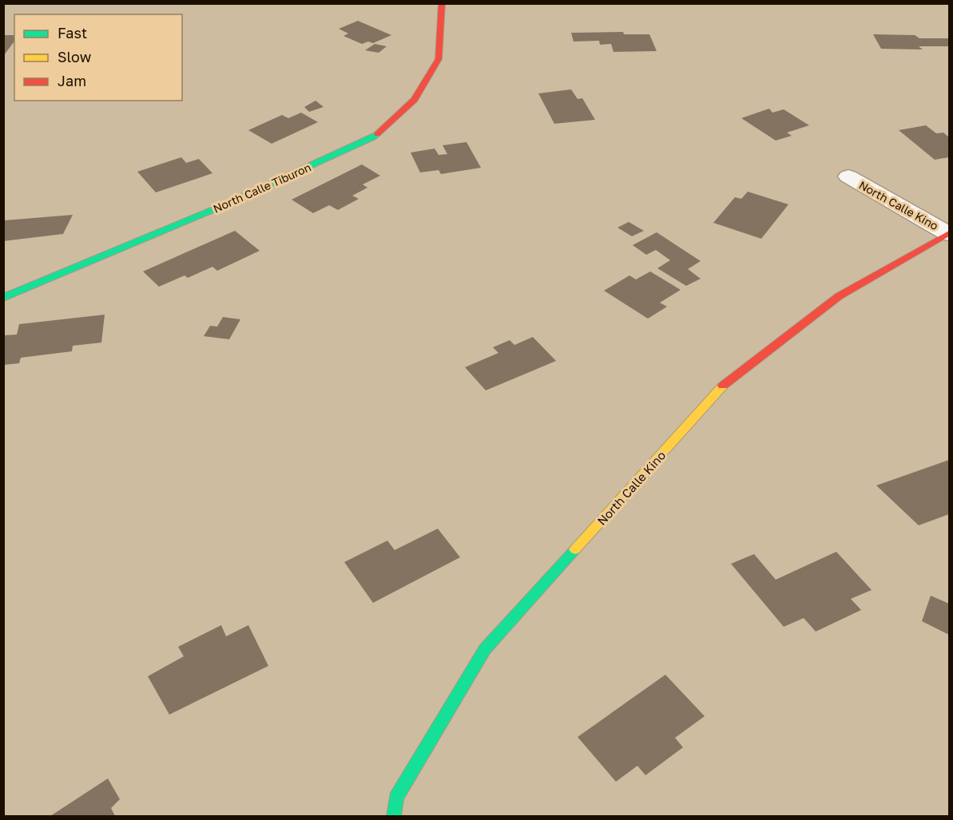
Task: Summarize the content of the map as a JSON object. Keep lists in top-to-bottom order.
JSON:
{
  "streets": {
    "street": ["North Calle Tiburon", "North Calle Kino"]
  },
  "legend": ["Fast", "Slow", "Jam"]
}
